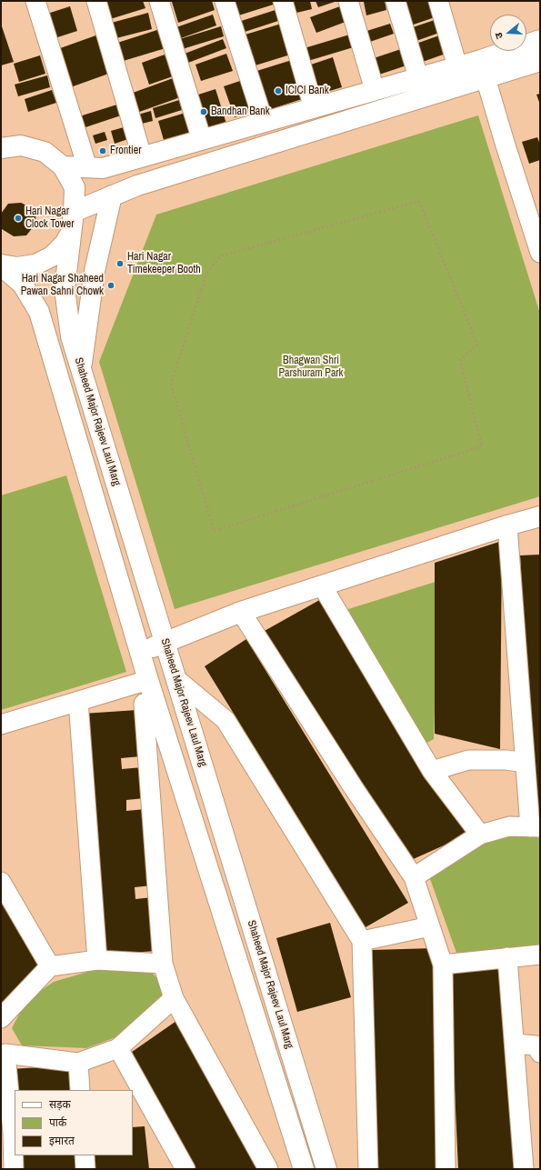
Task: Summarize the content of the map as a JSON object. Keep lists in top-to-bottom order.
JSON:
{
  "streets": {
    "street": ["Shaheed Major Rajeev Laul Marg"]
  },
  "parks": ["Bhagwan Shri Parshuram Park"],
  "places": [
    "ICICI Bank",
    "Bandhan Bank",
    "Frontier",
    "Hari Nagar Clock Tower",
    "Hari Nagar Timekeeper Booth",
    "Hari Nagar Shaheed Pawan Sahni Chowk"
  ],
  "legend": ["सड़क", "पार्क", "इमारत"],
  "north": "left"
}
